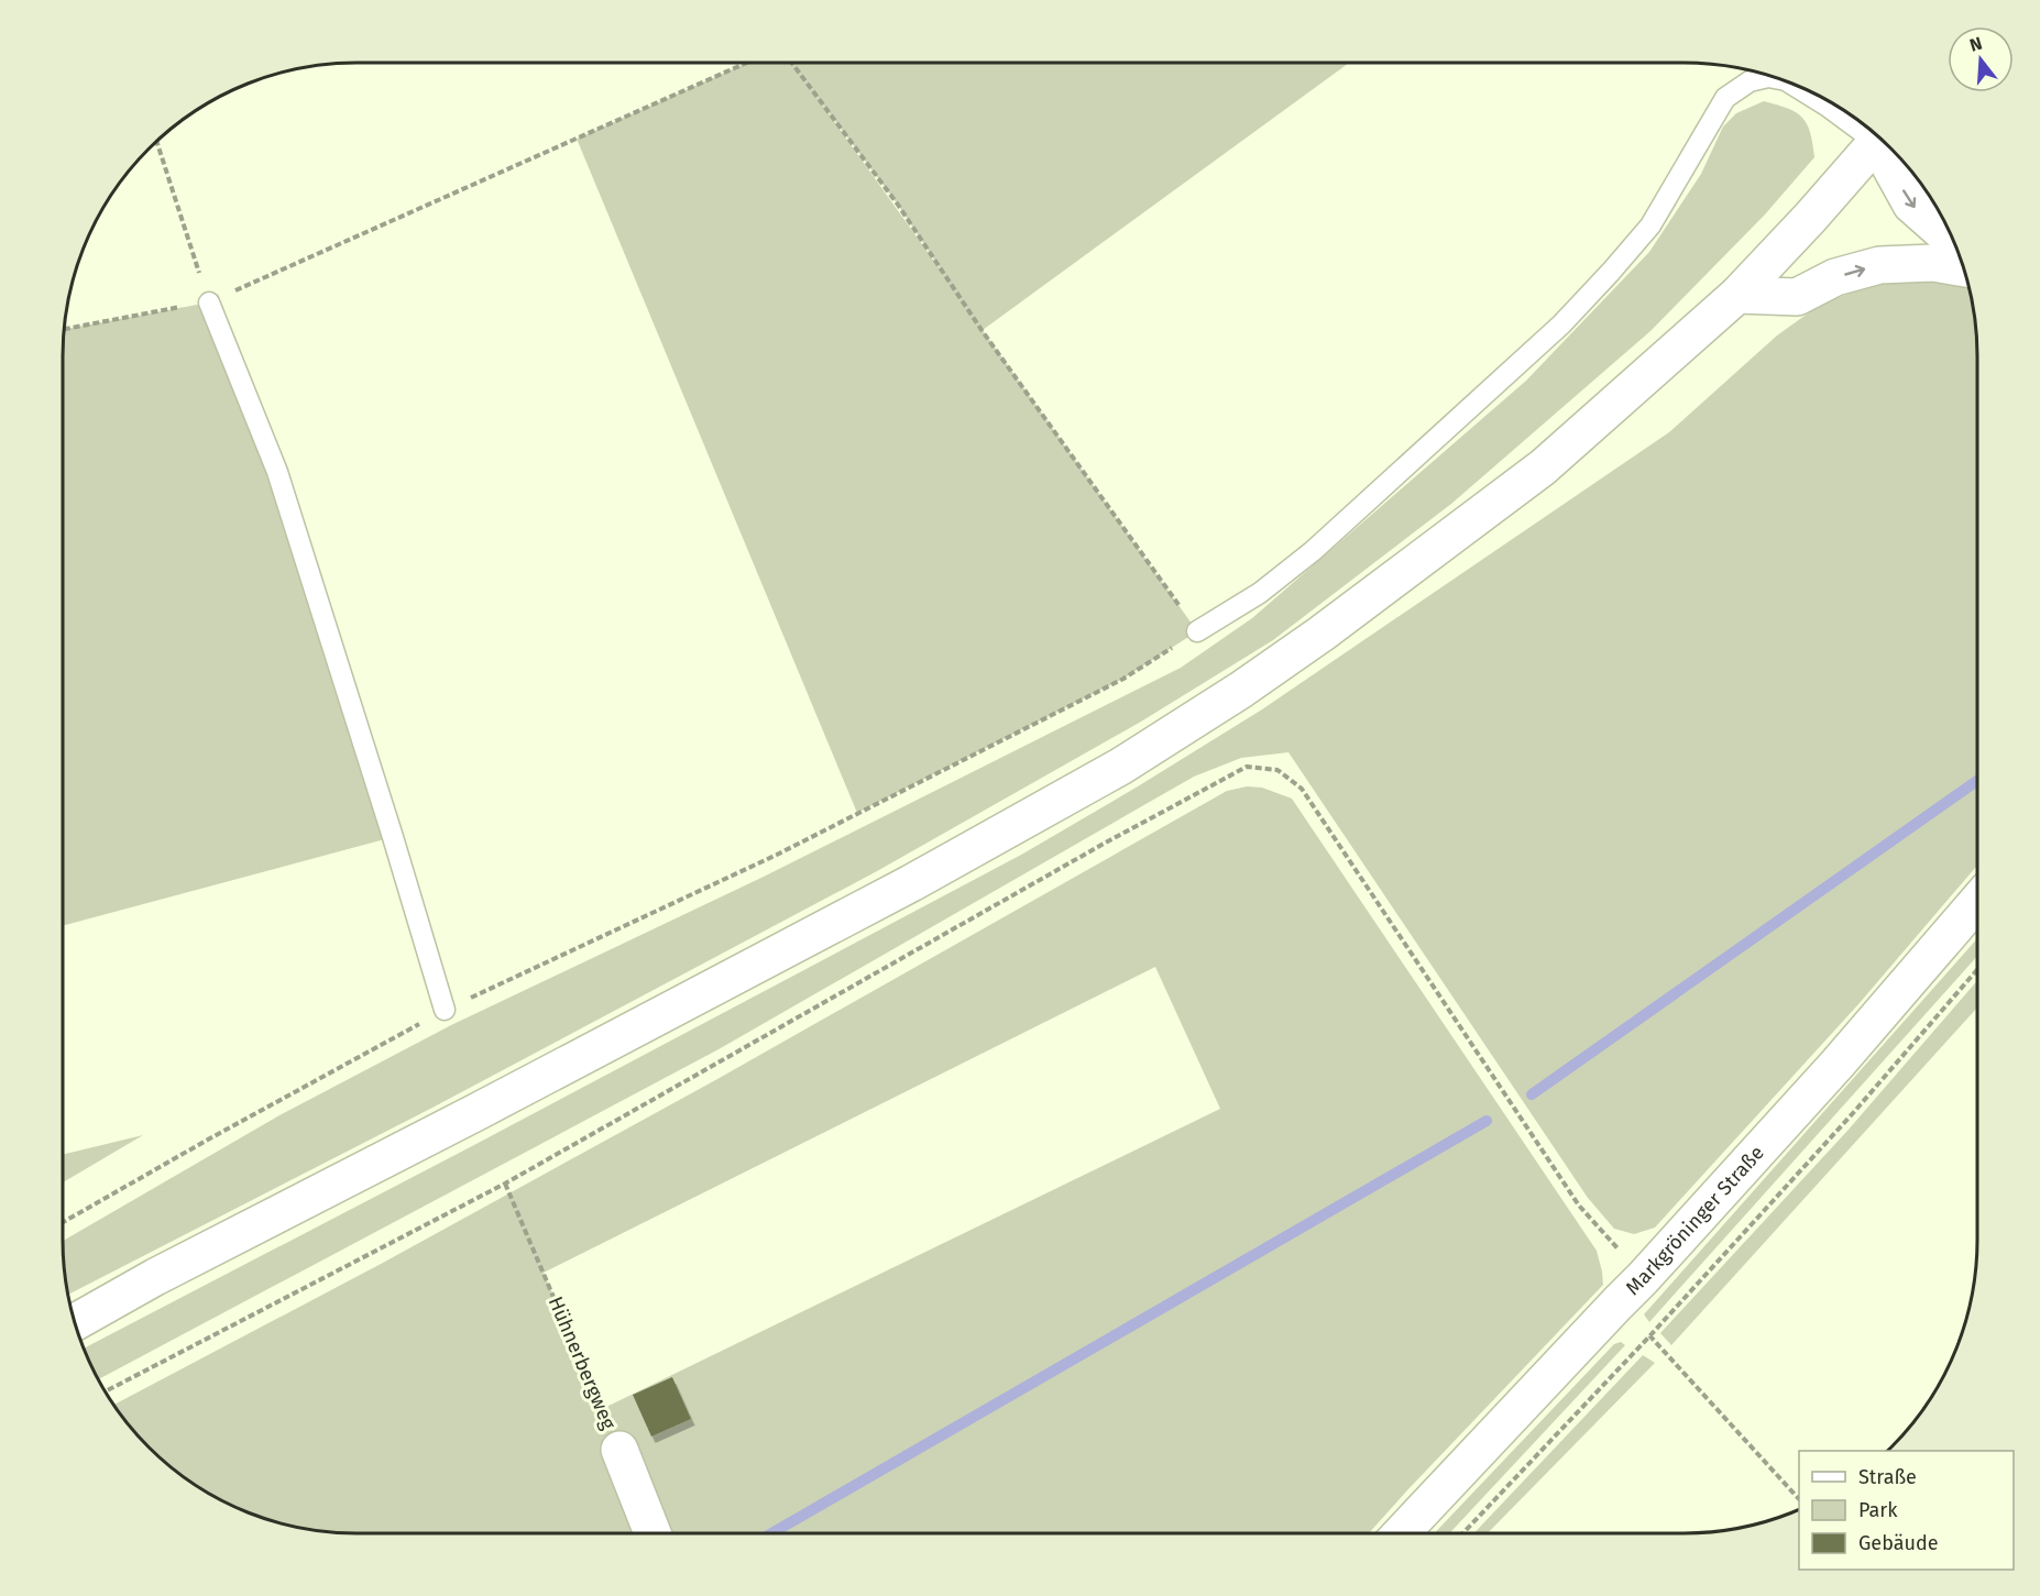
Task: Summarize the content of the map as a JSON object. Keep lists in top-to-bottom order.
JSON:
{
  "streets": {
    "main road": ["Markgröninger Straße", "Hühnerbergweg"]
  },
  "legend": ["Straße", "Park", "Gebäude"],
  "north": "top"
}
